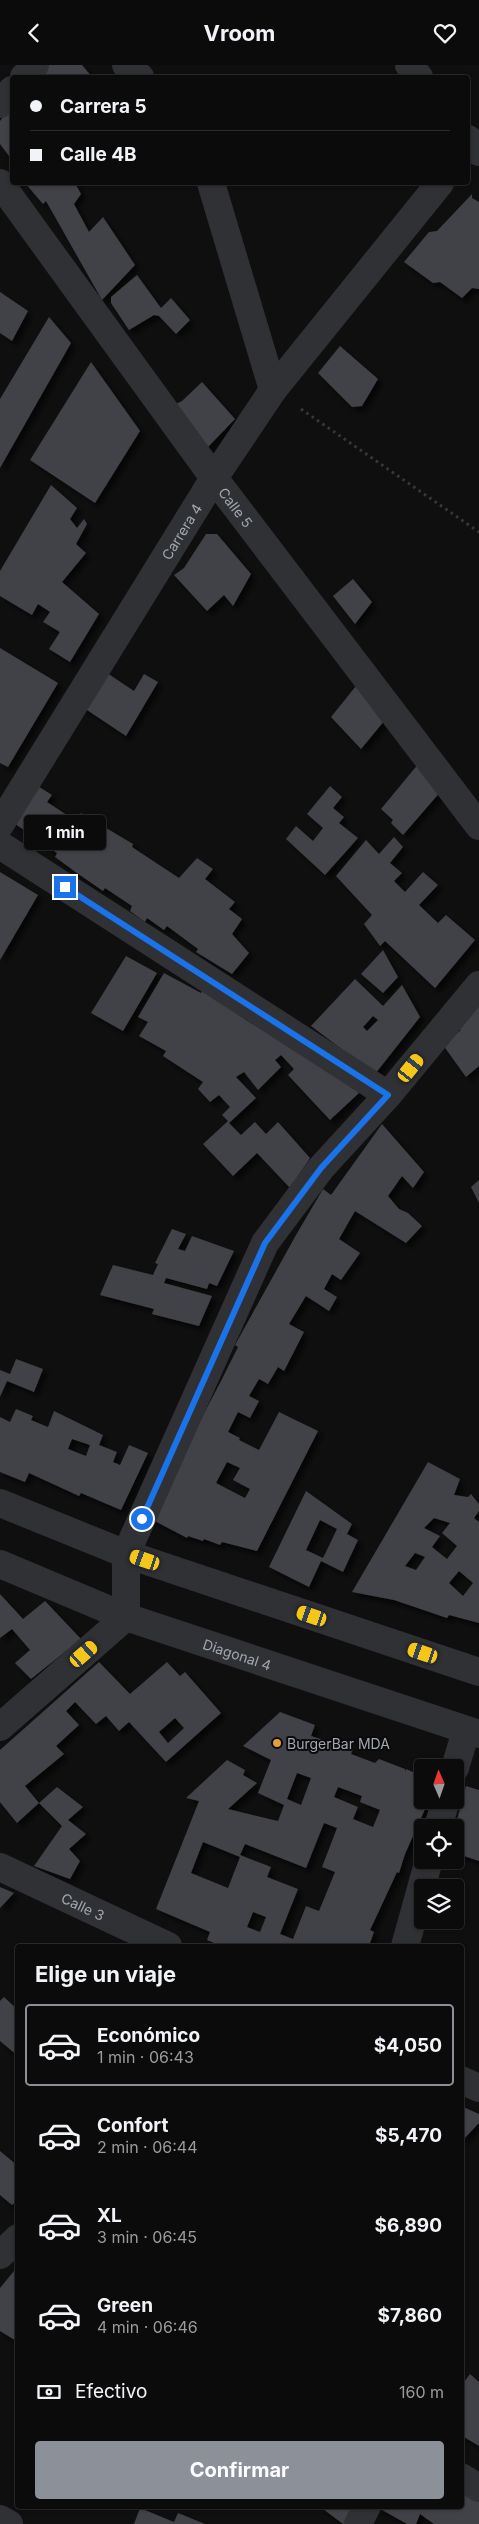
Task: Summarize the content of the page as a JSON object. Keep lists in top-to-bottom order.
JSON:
{
  "streets": {
    "street": [
      "Calle 5",
      "Carrera 4",
      "Diagonal 4",
      "Calle 3"
    ]
  },
  "crossings": [
    ["Calle 5", "Carrera 4"]
  ],
  "places": ["BurgerBar MDA"],
  "north": "top",
  "page": {
    "header": "Vroom",
    "banner": ["Carrera 5", "Calle 4B"],
    "bubble": "1 min",
    "heading": "Elige un viaje",
    "list": [
      {
        "name": "Económico",
        "note": "1 min · 06:43",
        "value": "$4,050"
      },
      {
        "name": "Confort",
        "note": "2 min · 06:44",
        "value": "$5,470"
      },
      {
        "name": "XL",
        "note": "3 min · 06:45",
        "value": "$6,890"
      },
      {
        "name": "Green",
        "note": "4 min · 06:46",
        "value": "$7,860"
      }
    ],
    "pay": ["Efectivo", "160 m"],
    "buttons": "Confirmar"
  }
}
